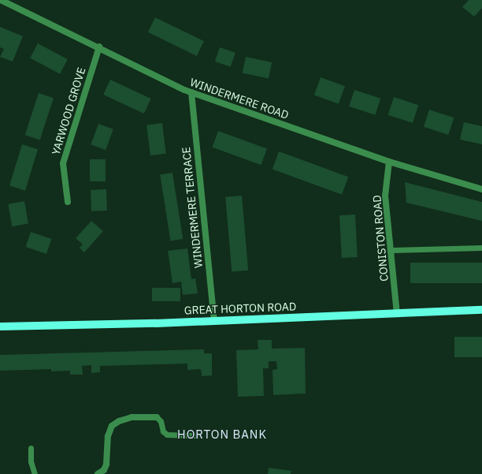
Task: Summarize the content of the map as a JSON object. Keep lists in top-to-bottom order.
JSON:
{
  "streets": {
    "main road": ["GREAT HORTON ROAD"],
    "street": [
      "WINDERMERE ROAD",
      "YARWOOD GROVE",
      "WINDERMERE TERRACE",
      "CONISTON ROAD"
    ]
  },
  "crossings": [
    ["WINDERMERE ROAD", "YARWOOD GROVE"],
    ["WINDERMERE ROAD", "WINDERMERE TERRACE"],
    ["WINDERMERE ROAD", "CONISTON ROAD"],
    ["WINDERMERE TERRACE", "GREAT HORTON ROAD"],
    ["CONISTON ROAD", "GREAT HORTON ROAD"]
  ],
  "districts": ["HORTON BANK"]
}
